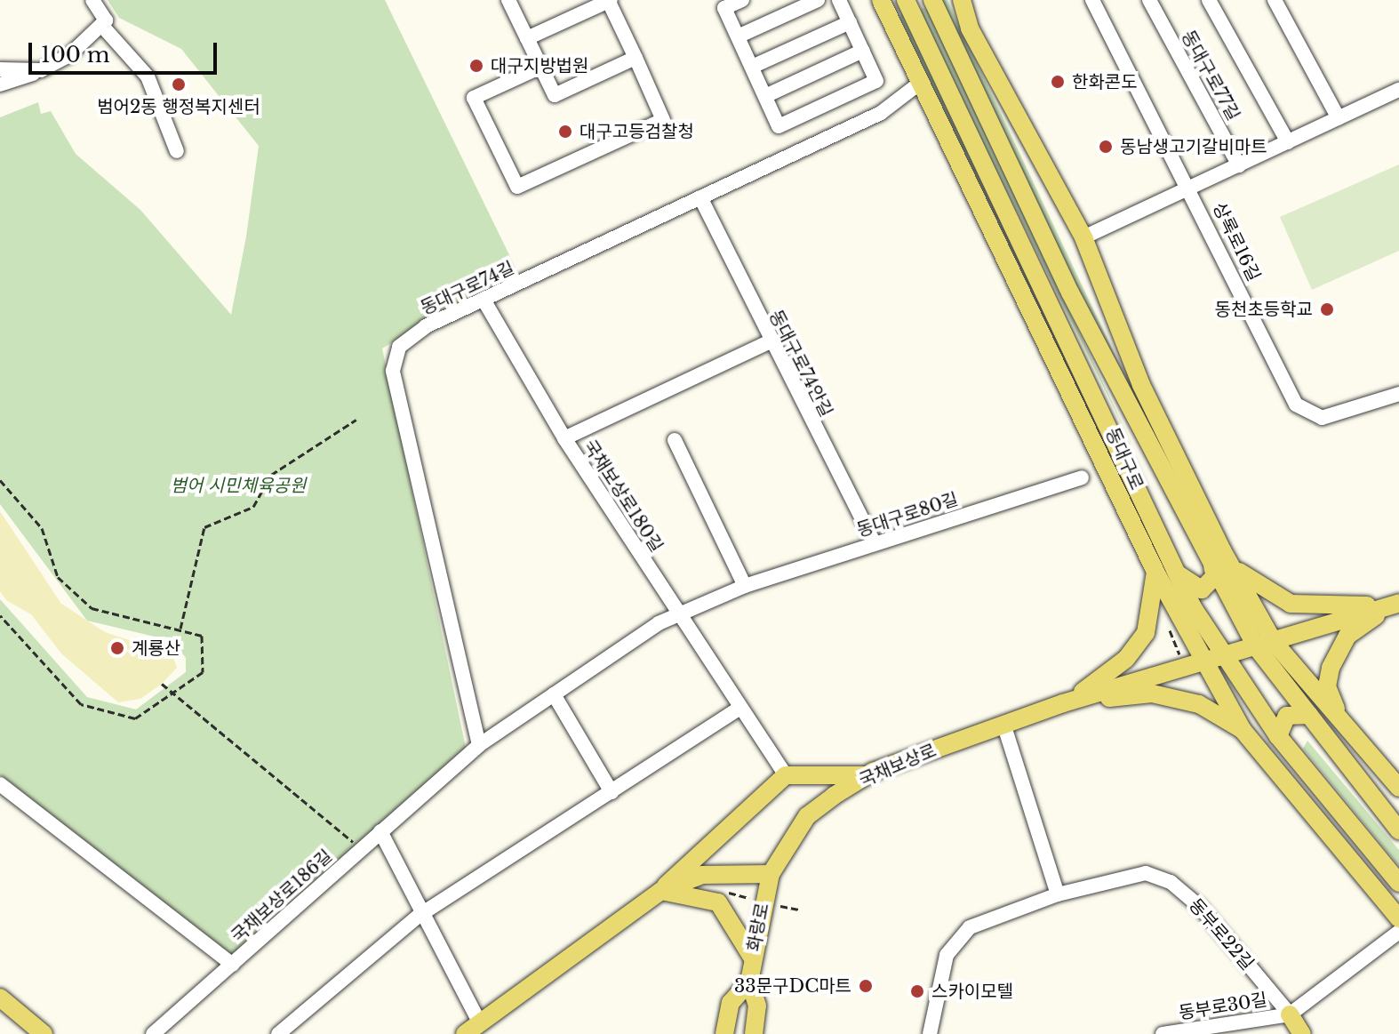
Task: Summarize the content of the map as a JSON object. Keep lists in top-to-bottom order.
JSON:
{
  "streets": {
    "main road": [
      "동대구로",
      "국채보상로",
      "화랑로",
      "동부로22길"
    ],
    "street": [
      "동대구로77길",
      "상록로16길",
      "동대구로74길",
      "동대구로74안길",
      "국채보상로180길",
      "동대구로80길",
      "국채보상로186길",
      "동부로30길"
    ]
  },
  "crossings": [
    ["동대구로74길", "동대구로74안길"],
    ["동대구로74길", "동대구로"],
    ["동대구로74길", "국채보상로180길"],
    ["동대구로74길", "동대구로80길"],
    ["동대구로74안길", "동대구로80길"],
    ["동대구로", "국채보상로"],
    ["국채보상로180길", "동대구로80길"],
    ["동대구로80길", "국채보상로186길"],
    ["국채보상로", "화랑로"],
    ["동부로22길", "동부로30길"]
  ],
  "parks": ["범어 시민체육공원"],
  "places": [
    "대구지방법원",
    "한화콘도",
    "범어2동 행정복지센터",
    "대구고등검찰청",
    "동남생고기갈비마트",
    "동천초등학교",
    "계룡산",
    "33문구DC마트",
    "스카이모텔"
  ],
  "scale_bar": "100 m"
}
